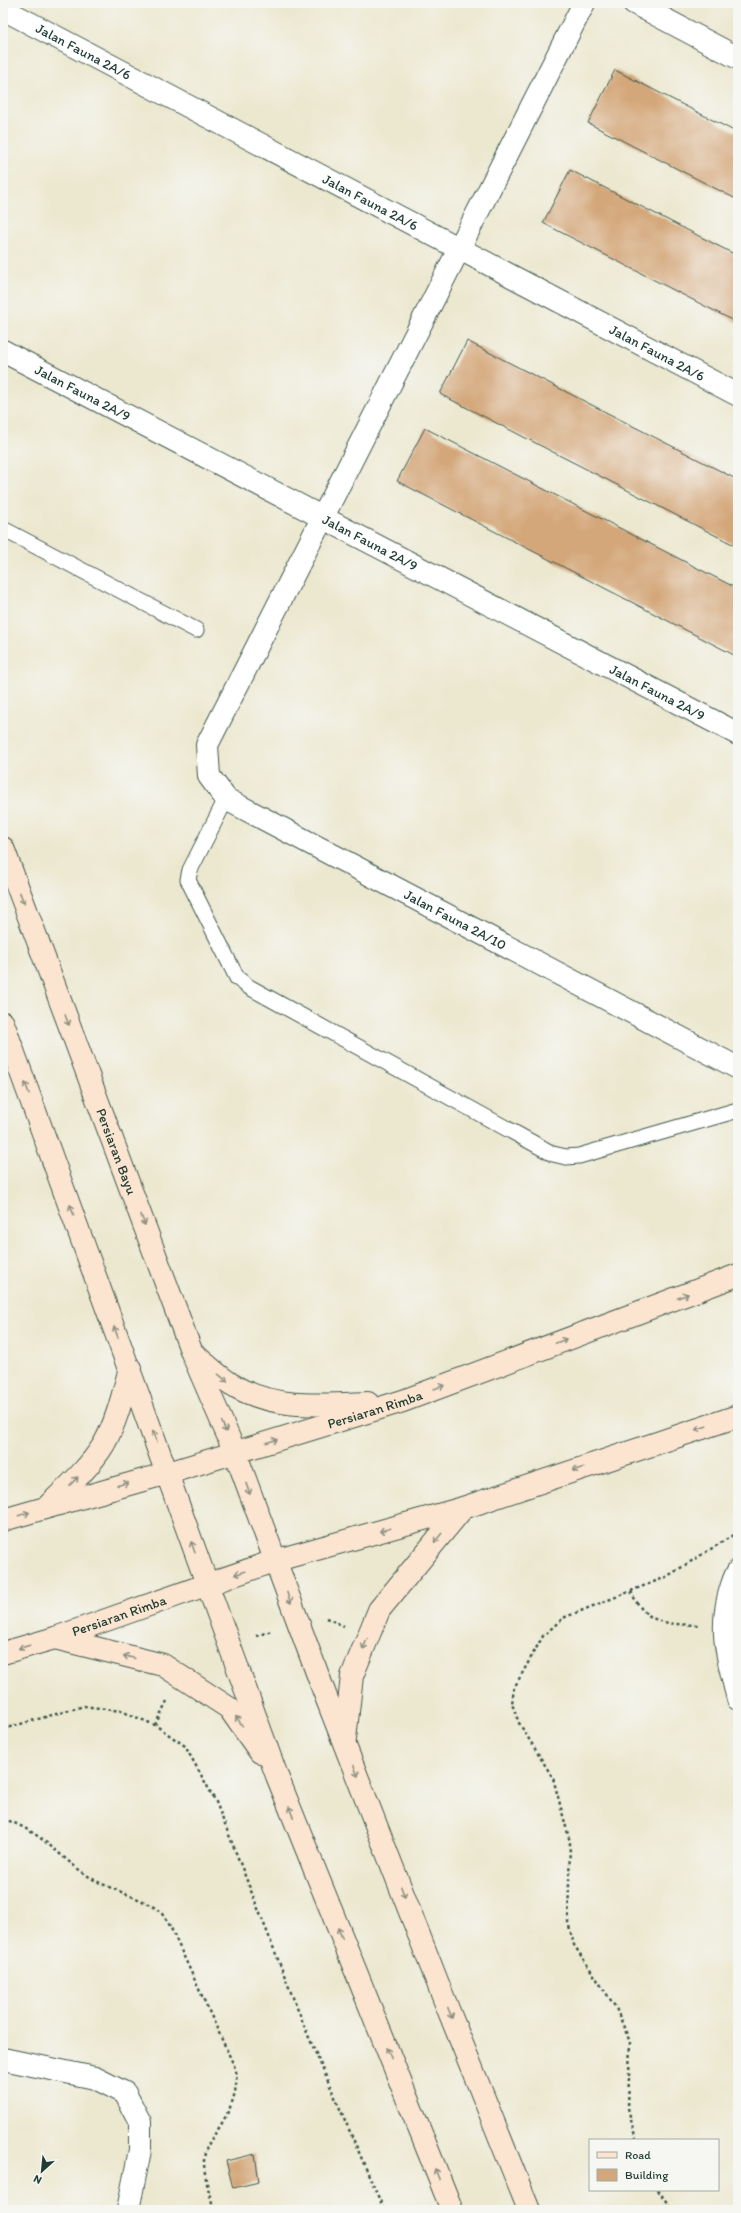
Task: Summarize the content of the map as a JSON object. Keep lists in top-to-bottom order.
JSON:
{
  "streets": {
    "main road": ["Persiaran Bayu", "Persiaran Rimba"],
    "street": ["Jalan Fauna 2A/6", "Jalan Fauna 2A/9", "Jalan Fauna 2A/10"]
  },
  "crossings": [
    ["Jalan Fauna 2A/9", "Jalan Fauna 2A/10"],
    ["Persiaran Bayu", "Persiaran Rimba"]
  ],
  "legend": ["Road", "Building"],
  "north": "bottom left"
}
